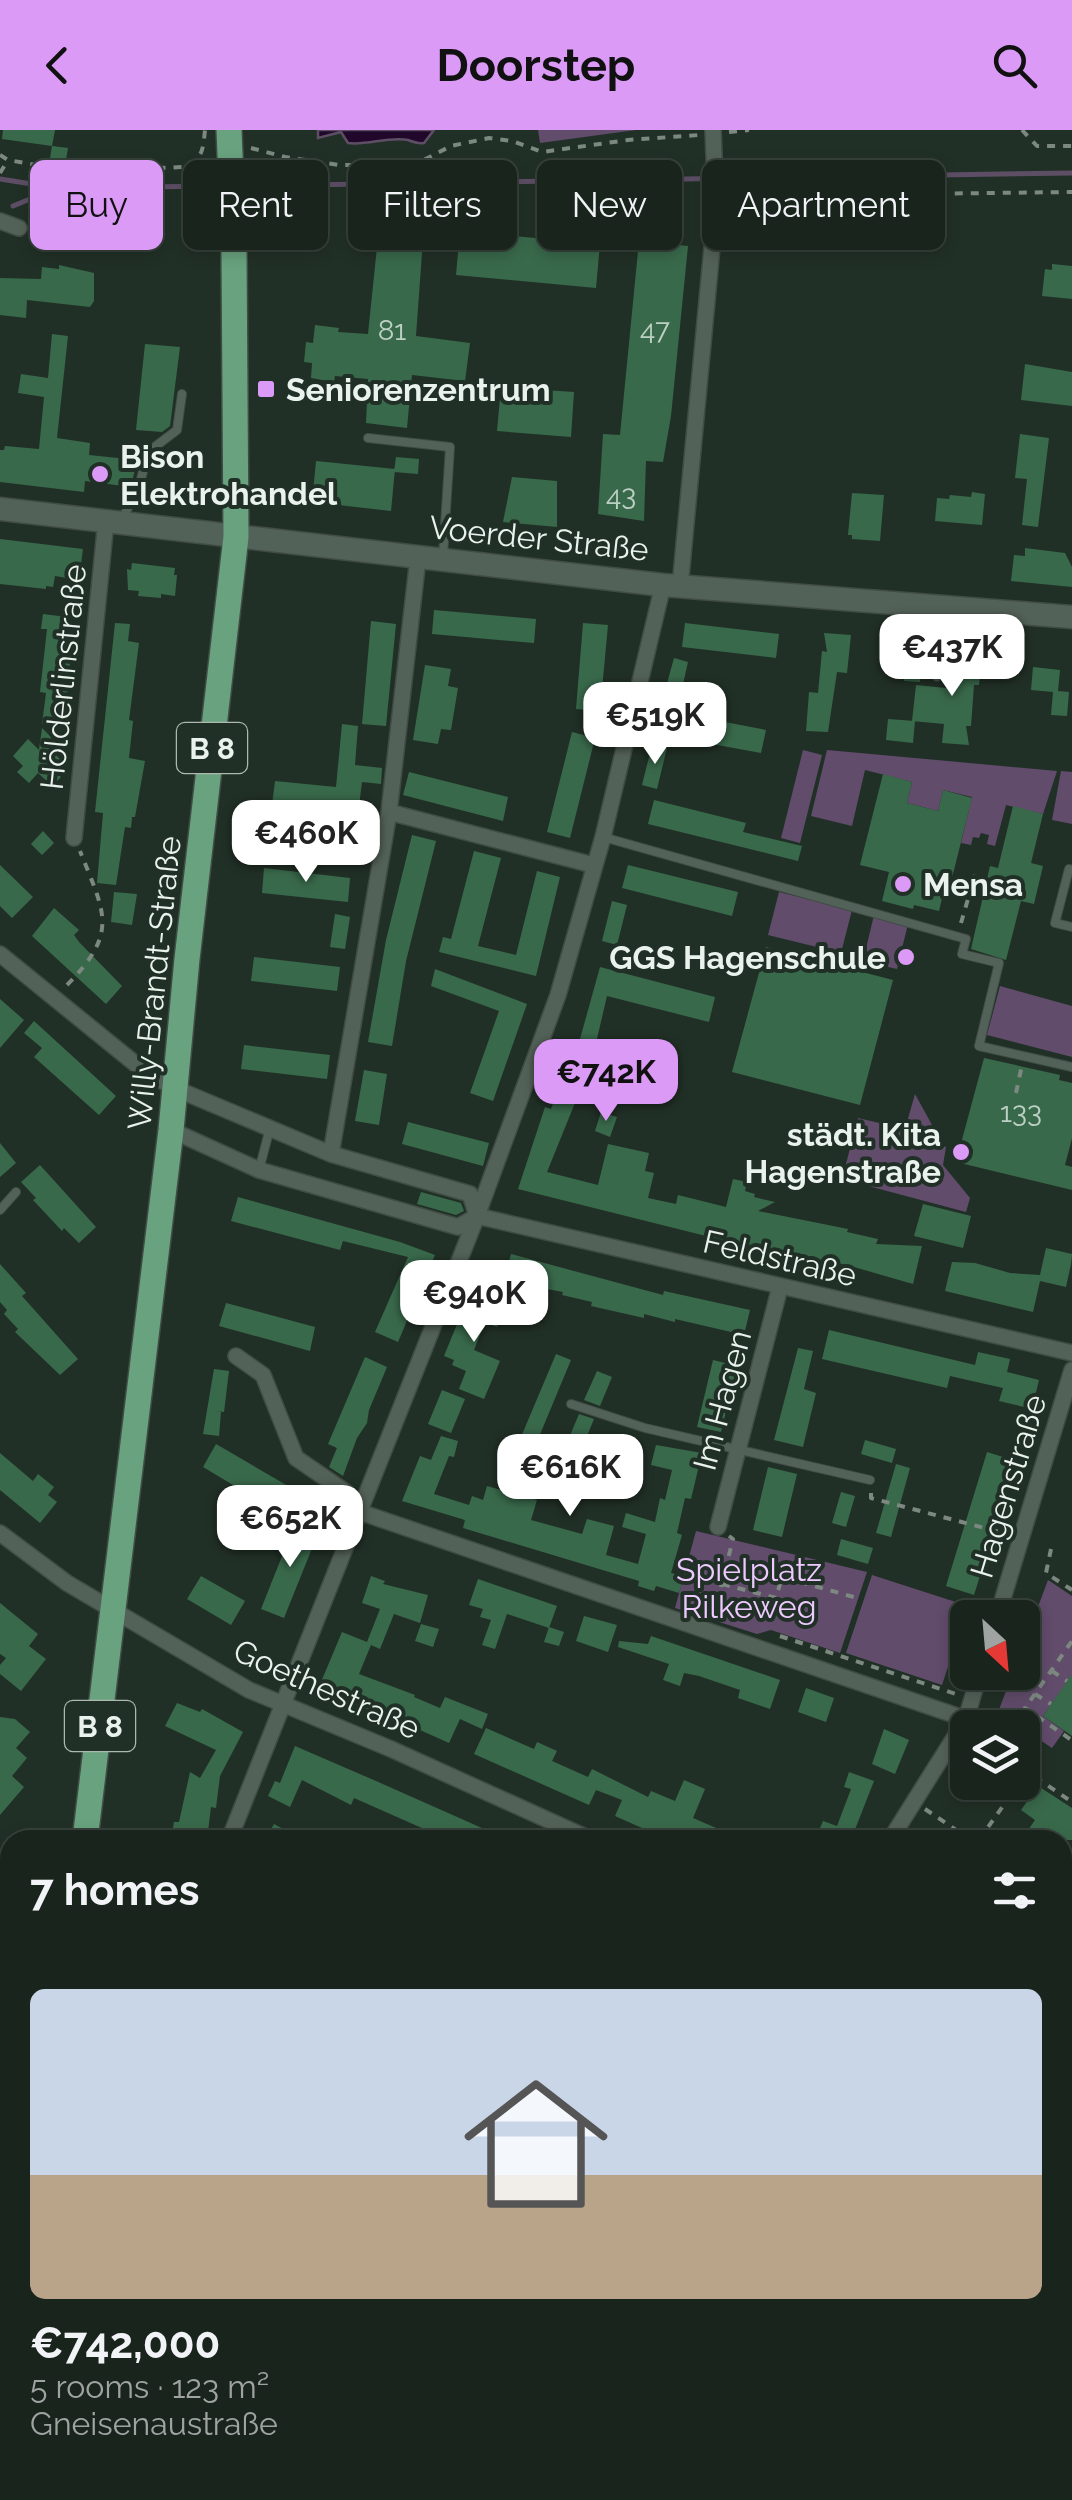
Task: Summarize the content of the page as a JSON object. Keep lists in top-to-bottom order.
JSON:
{
  "streets": {
    "main road": ["Voerder Straße", "B 8", "Willy-Brandt-Straße"],
    "street": [
      "Hölderlinstraße",
      "Feldstraße",
      "Im Hagen",
      "Hagenstraße",
      "Goethestraße"
    ]
  },
  "crossings": [
    ["Voerder Straße", "Hölderlinstraße"],
    ["Voerder Straße", "Willy-Brandt-Straße"],
    ["Willy-Brandt-Straße", "Feldstraße"],
    ["Willy-Brandt-Straße", "Goethestraße"],
    ["Feldstraße", "Im Hagen"]
  ],
  "parks": ["Spielplatz Rilkeweg"],
  "places": {
    "transit": ["Seniorenzentrum"],
    "other": [
      "Bison Elektrohandel",
      "Mensa",
      "GGS Hagenschule",
      "städt. Kita Hagenstraße"
    ]
  },
  "house_numbers": [
    "47",
    "81",
    "43",
    "133"
  ],
  "north": "bottom right",
  "page": {
    "header": "Doorstep",
    "chip": [
      "Buy",
      "Rent",
      "Filters",
      "New",
      "Apartment"
    ],
    "price": [
      "€437K",
      "€519K",
      "€460K",
      "€742K",
      "€940K",
      "€616K",
      "€652K"
    ],
    "heading": "7 homes",
    "list": [
      {
        "name": "€742,000",
        "note": "5 rooms · 123 m² · Gneisenaustraße"
      }
    ]
  }
}
